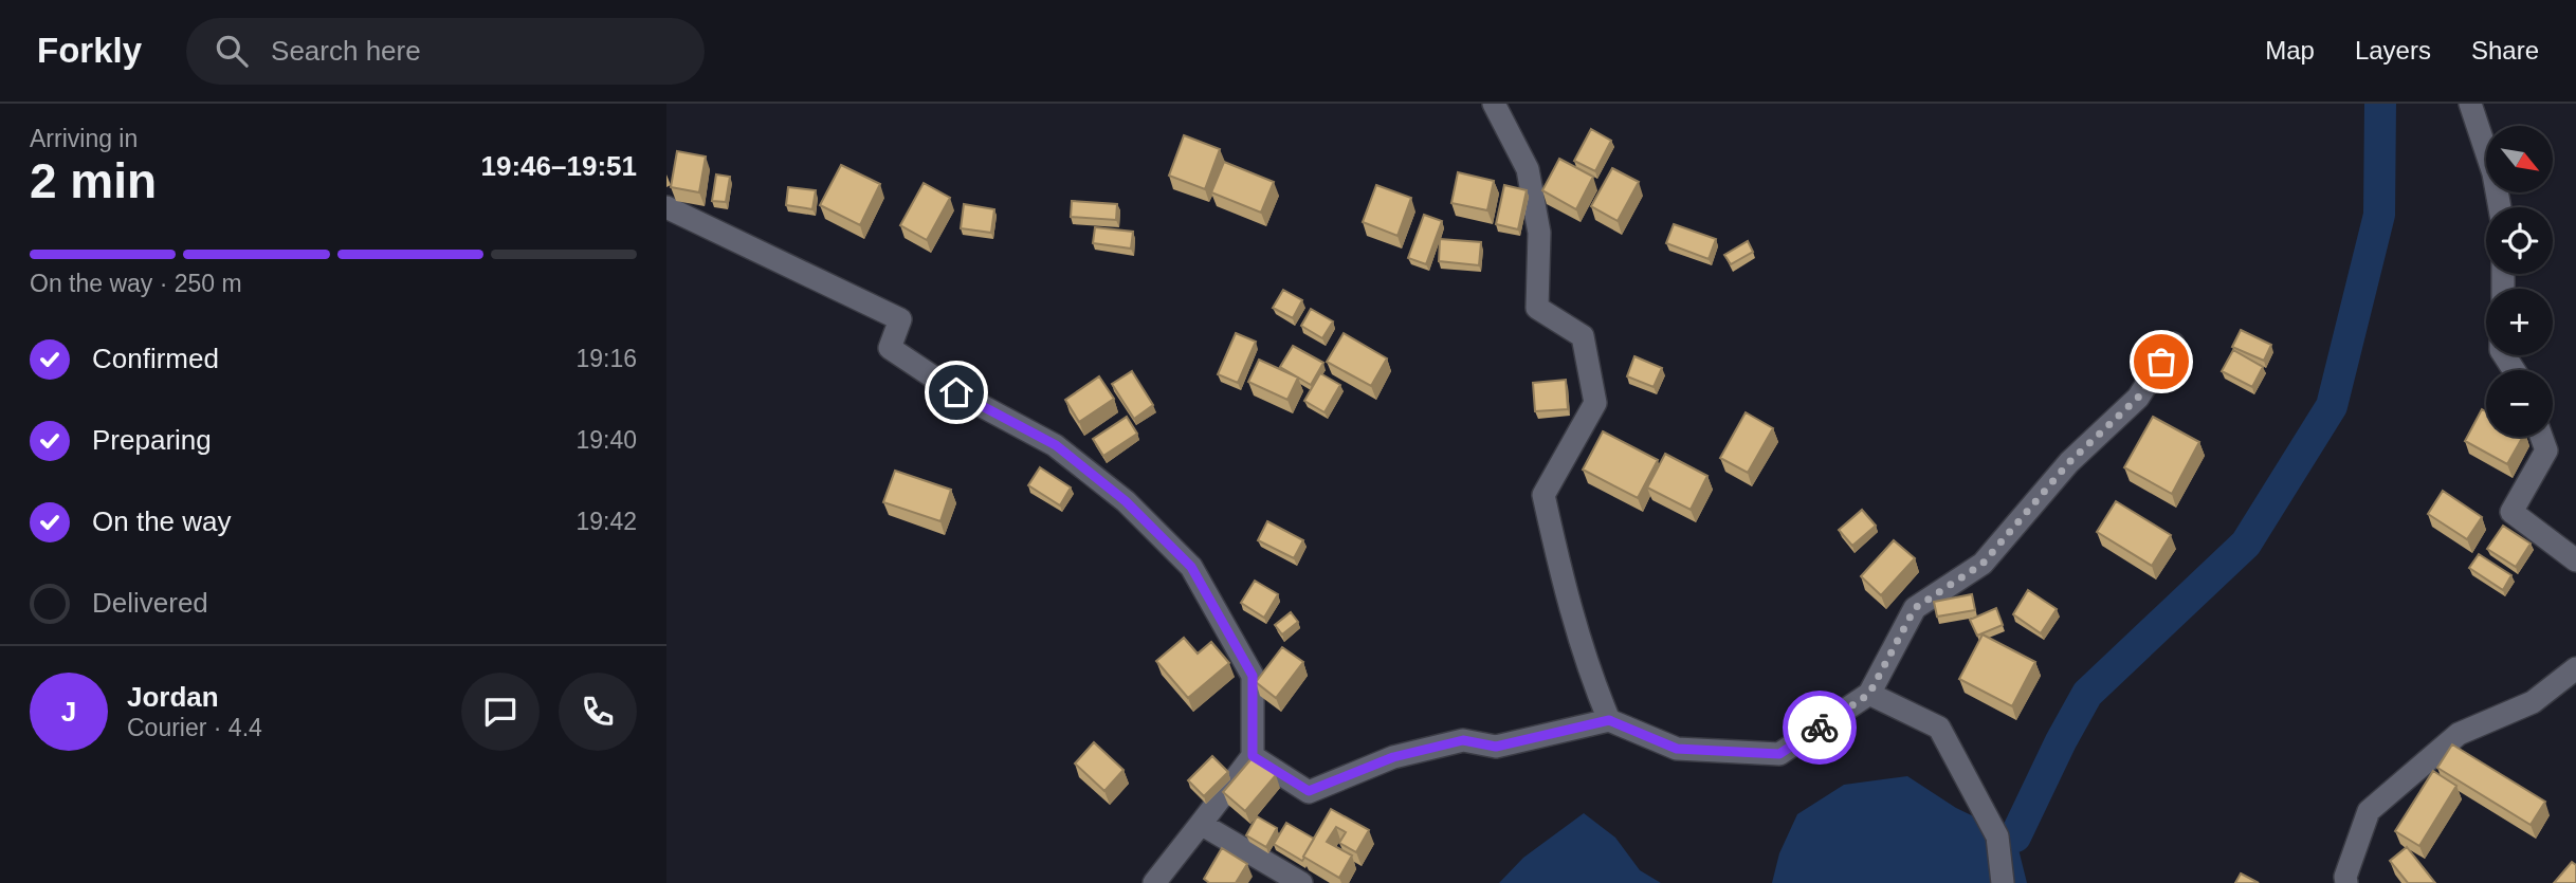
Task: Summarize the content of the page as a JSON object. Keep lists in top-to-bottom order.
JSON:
{
  "north": "bottom right",
  "page": {
    "header": "Forkly",
    "search": "Search here",
    "nav": ["Map", "Layers", "Share"],
    "heading": ["2 min", "Arriving in", "19:46–19:51"],
    "panel": ["Jordan", "Courier · 4.4"],
    "map_buttons": ["+", "−"],
    "bar": "On the way · 250 m",
    "list": [
      ["Confirmed", "19:16"],
      ["Preparing", "19:40"],
      ["On the way", "19:42"],
      "Delivered"
    ],
    "round": "J"
  }
}
